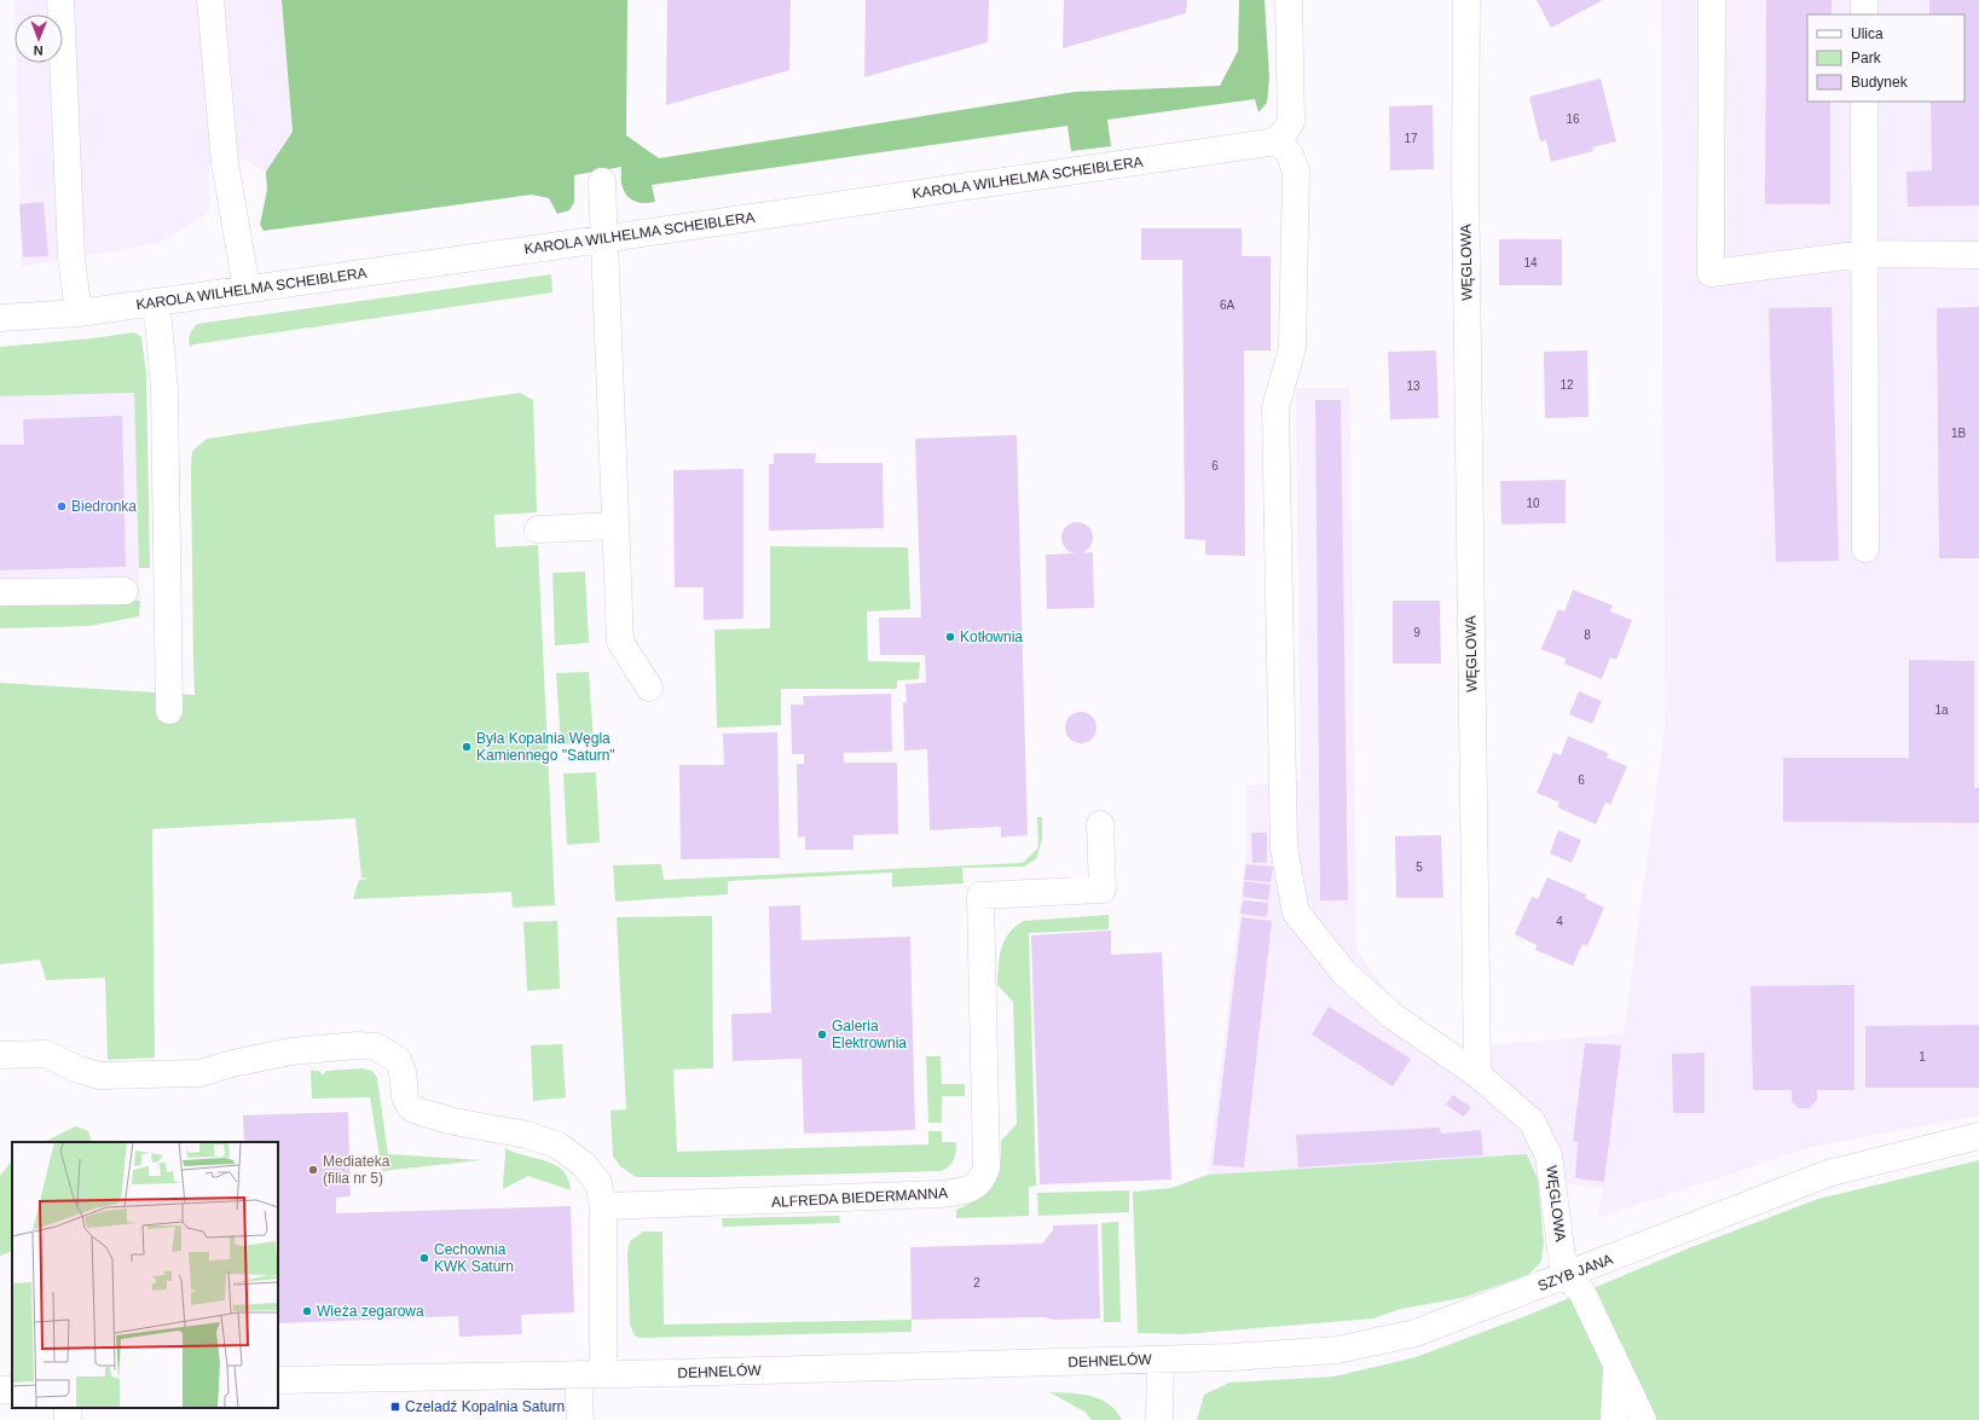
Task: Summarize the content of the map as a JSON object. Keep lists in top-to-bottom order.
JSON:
{
  "streets": {
    "street": [
      "KAROLA WILHELMA SCHEIBLERA",
      "WĘGLOWA",
      "ALFREDA BIEDERMANNA",
      "SZYB JANA",
      "DEHNELÓW"
    ]
  },
  "crossings": [
    ["WĘGLOWA", "SZYB JANA"],
    ["SZYB JANA", "DEHNELÓW"]
  ],
  "places": {
    "other": [
      "Biedronka",
      "Kotłownia",
      "Była Kopalnia Węgla Kamiennego \"Saturn\"",
      "Galeria Elektrownia",
      "Mediateka (filia nr 5)",
      "Cechownia KWK Saturn",
      "Wieża zegarowa"
    ],
    "transit": ["Czeladź Kopalnia Saturn"]
  },
  "house_numbers": [
    "16",
    "17",
    "14",
    "6A",
    "12",
    "13",
    "1B",
    "6",
    "10",
    "9",
    "8",
    "1a",
    "6",
    "5",
    "4",
    "1",
    "2"
  ],
  "legend": ["Ulica", "Park", "Budynek"],
  "north": "bottom"
}
